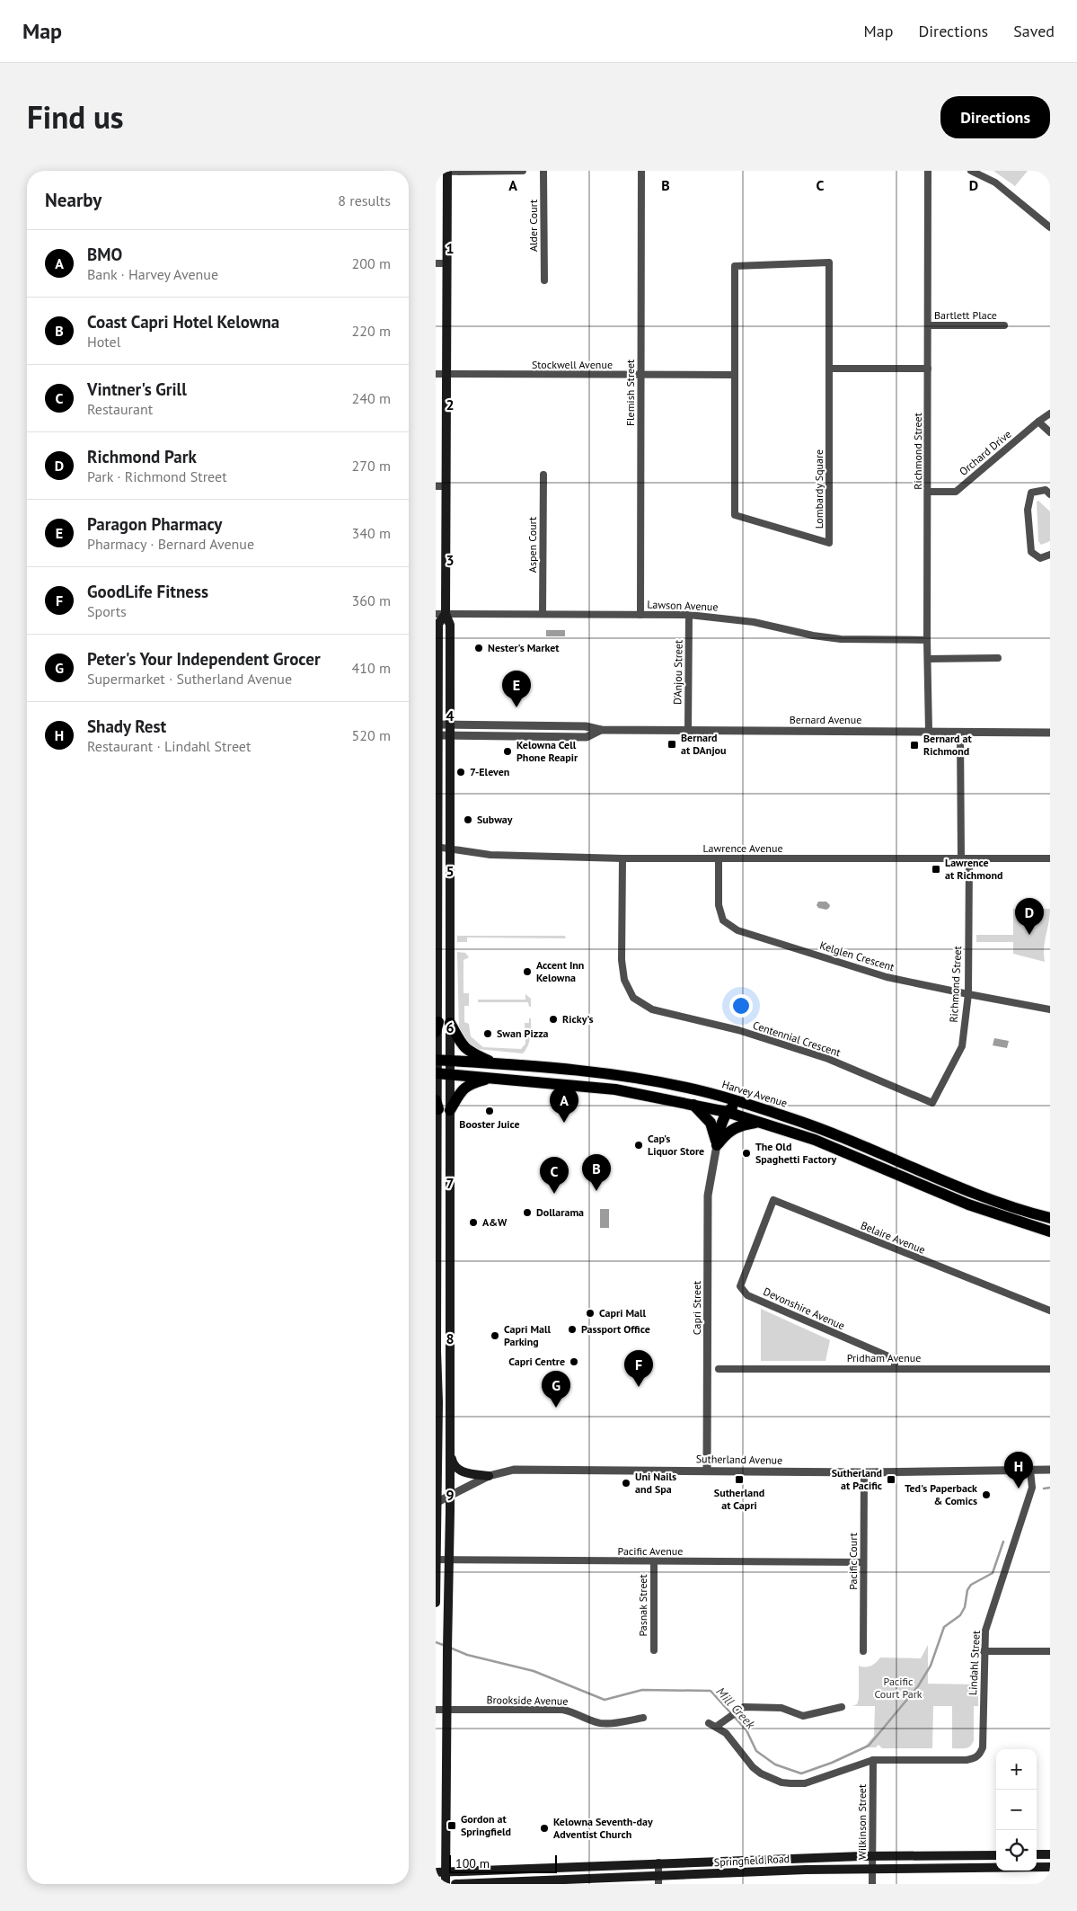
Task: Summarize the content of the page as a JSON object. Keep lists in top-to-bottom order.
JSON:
{
  "streets": {
    "highway": ["Harvey Avenue"],
    "main road": ["Springfield Road"],
    "street": [
      "Alder Court",
      "Bartlett Place",
      "Stockwell Avenue",
      "Flemish Street",
      "Richmond Street",
      "Orchard Drive",
      "Lombardy Square",
      "Aspen Court",
      "Lawson Avenue",
      "D'Anjou Street",
      "Bernard Avenue",
      "Lawrence Avenue",
      "Kelglen Crescent",
      "Centennial Crescent",
      "Belaire Avenue",
      "Capri Street",
      "Devonshire Avenue",
      "Pridham Avenue",
      "Sutherland Avenue",
      "Pacific Avenue",
      "Pacific Court",
      "Pasnak Street",
      "Lindahl Street",
      "Brookside Avenue",
      "Wilkinson Street"
    ]
  },
  "crossings": [
    ["Bartlett Place", "Richmond Street"],
    ["Stockwell Avenue", "Flemish Street"],
    ["Stockwell Avenue", "Lombardy Square"],
    ["Flemish Street", "Lawson Avenue"],
    ["Richmond Street", "Orchard Drive"],
    ["Richmond Street", "Lawson Avenue"],
    ["Richmond Street", "Bernard Avenue"],
    ["Richmond Street", "Lawrence Avenue"],
    ["Richmond Street", "Kelglen Crescent"],
    ["Richmond Street", "Centennial Crescent"],
    ["Aspen Court", "Lawson Avenue"],
    ["Lawson Avenue", "D'Anjou Street"],
    ["D'Anjou Street", "Bernard Avenue"],
    ["Lawrence Avenue", "Kelglen Crescent"],
    ["Lawrence Avenue", "Centennial Crescent"],
    ["Belaire Avenue", "Devonshire Avenue"],
    ["Capri Street", "Sutherland Avenue"],
    ["Devonshire Avenue", "Pridham Avenue"],
    ["Sutherland Avenue", "Pacific Court"],
    ["Sutherland Avenue", "Lindahl Street"],
    ["Pacific Avenue", "Pacific Court"],
    ["Pacific Avenue", "Pasnak Street"],
    ["Lindahl Street", "Wilkinson Street"],
    ["Wilkinson Street", "Springfield Road"]
  ],
  "water": ["Mill Creek"],
  "parks": ["Pacific Court Park"],
  "places": {
    "other": [
      "Nester's Market",
      "Kelowna Cell Phone Reapir",
      "7-Eleven",
      "Subway",
      "Accent Inn Kelowna",
      "Ricky's",
      "Swan Pizza",
      "Booster Juice",
      "Cap's Liquor Store",
      "The Old Spaghetti Factory",
      "Dollarama",
      "A&W",
      "Capri Mall",
      "Passport Office",
      "Capri Mall Parking",
      "Capri Centre",
      "Uni Nails and Spa",
      "Ted's Paperback & Comics",
      "Kelowna Seventh-day Adventist Church"
    ],
    "transit": [
      "Bernard at DAnjou",
      "Bernard at Richmond",
      "Lawrence at Richmond",
      "Sutherland at Capri",
      "Sutherland at Pacific",
      "Gordon at Springfield"
    ]
  },
  "scale_bar": "100 m",
  "page": {
    "header": "Map",
    "nav": ["Map", "Directions", "Saved"],
    "title": "Find us",
    "buttons": "Directions",
    "heading": ["Nearby", "8 results"],
    "list": [
      {
        "mark": "A",
        "name": "BMO",
        "note": "Bank · Harvey Avenue",
        "value": "200 m"
      },
      {
        "mark": "B",
        "name": "Coast Capri Hotel Kelowna",
        "note": "Hotel",
        "value": "220 m"
      },
      {
        "mark": "C",
        "name": "Vintner's Grill",
        "note": "Restaurant",
        "value": "240 m"
      },
      {
        "mark": "D",
        "name": "Richmond Park",
        "note": "Park · Richmond Street",
        "value": "270 m"
      },
      {
        "mark": "E",
        "name": "Paragon Pharmacy",
        "note": "Pharmacy · Bernard Avenue",
        "value": "340 m"
      },
      {
        "mark": "F",
        "name": "GoodLife Fitness",
        "note": "Sports",
        "value": "360 m"
      },
      {
        "mark": "G",
        "name": "Peter's Your Independent Grocer",
        "note": "Supermarket · Sutherland Avenue",
        "value": "410 m"
      },
      {
        "mark": "H",
        "name": "Shady Rest",
        "note": "Restaurant · Lindahl Street",
        "value": "520 m"
      }
    ],
    "pins": [
      "E",
      "D",
      "A",
      "B",
      "C",
      "F",
      "G",
      "H"
    ],
    "map_buttons": ["+", "−"],
    "scale": "100 m"
  },
  "grid": {
    "columns": [
      "A",
      "B",
      "C",
      "D"
    ],
    "rows": [
      "1",
      "2",
      "3",
      "4",
      "5",
      "6",
      "7",
      "8",
      "9"
    ]
  }
}
